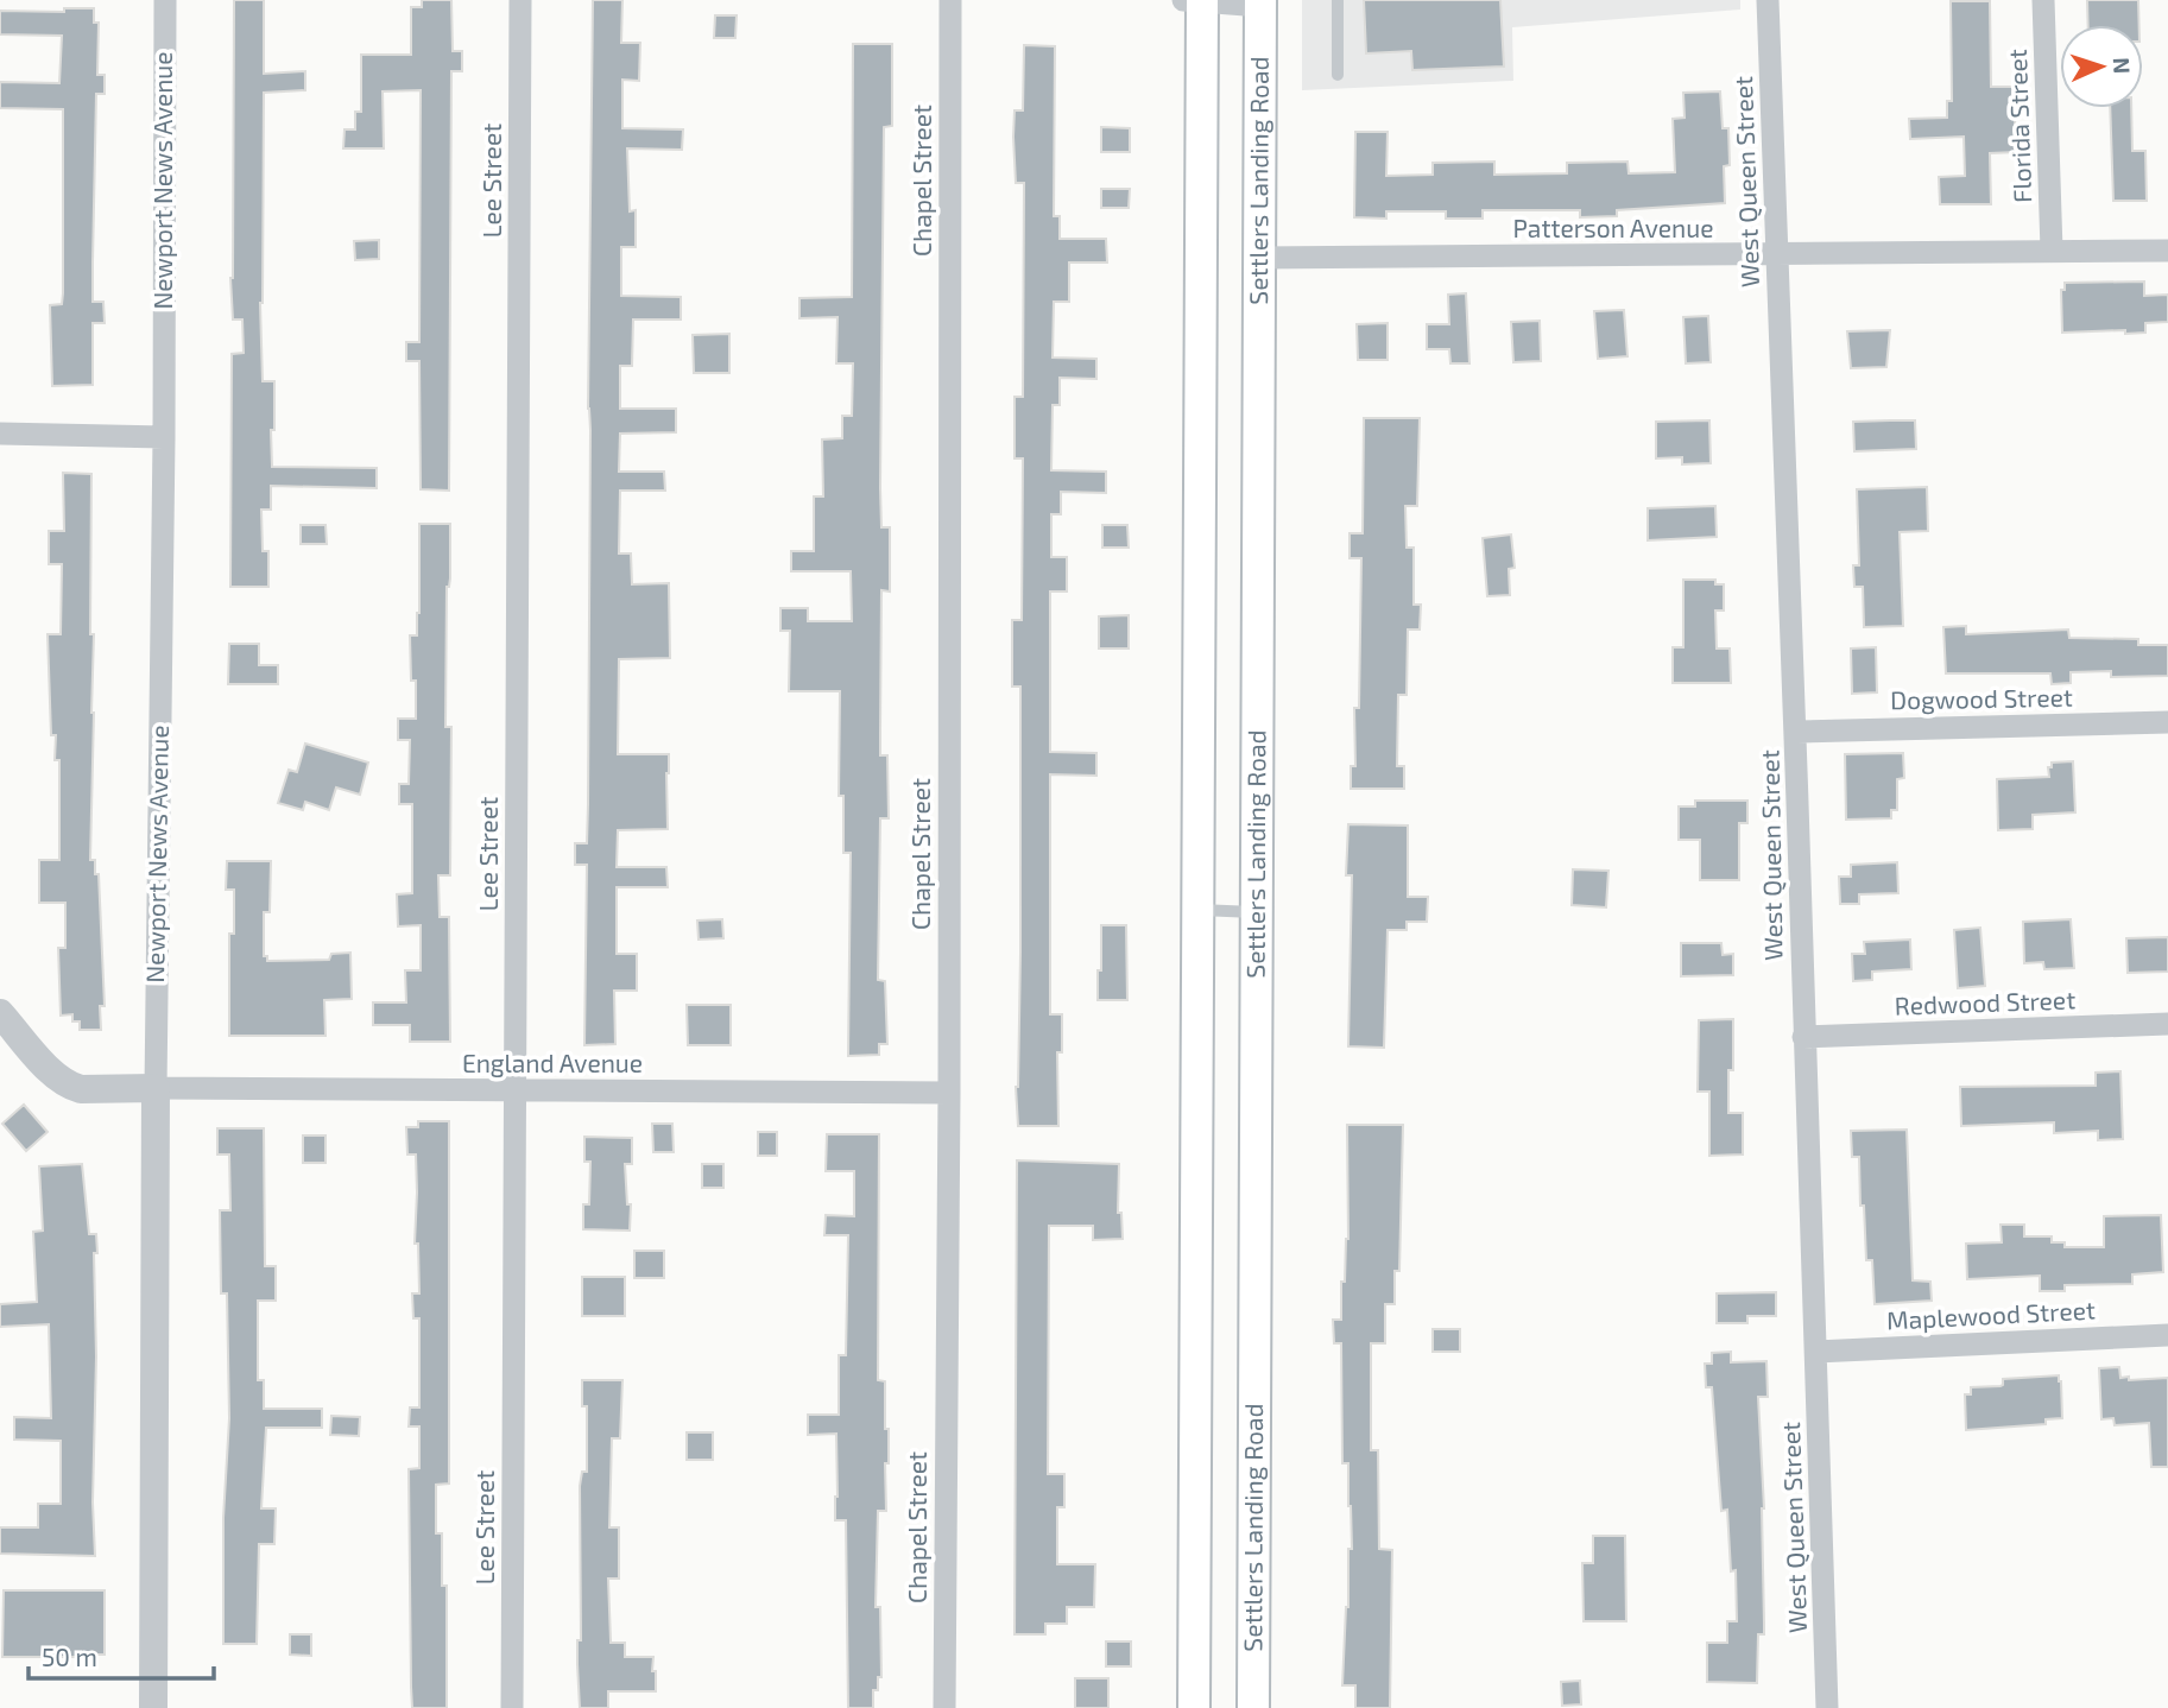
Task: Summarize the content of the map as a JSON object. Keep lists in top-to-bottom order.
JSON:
{
  "streets": {
    "main road": ["Settlers Landing Road"],
    "street": [
      "Florida Street",
      "Newport News Avenue",
      "Lee Street",
      "Chapel Street",
      "West Queen Street",
      "Patterson Avenue",
      "Dogwood Street",
      "Redwood Street",
      "England Avenue",
      "Maplewood Street"
    ]
  },
  "crossings": [
    ["Florida Street", "Patterson Avenue"],
    ["Newport News Avenue", "England Avenue"],
    ["Lee Street", "England Avenue"],
    ["Chapel Street", "England Avenue"],
    ["Settlers Landing Road", "Patterson Avenue"],
    ["West Queen Street", "Patterson Avenue"],
    ["West Queen Street", "Dogwood Street"],
    ["West Queen Street", "Redwood Street"],
    ["West Queen Street", "Maplewood Street"]
  ],
  "scale_bar": "50 m",
  "north": "right"
}
